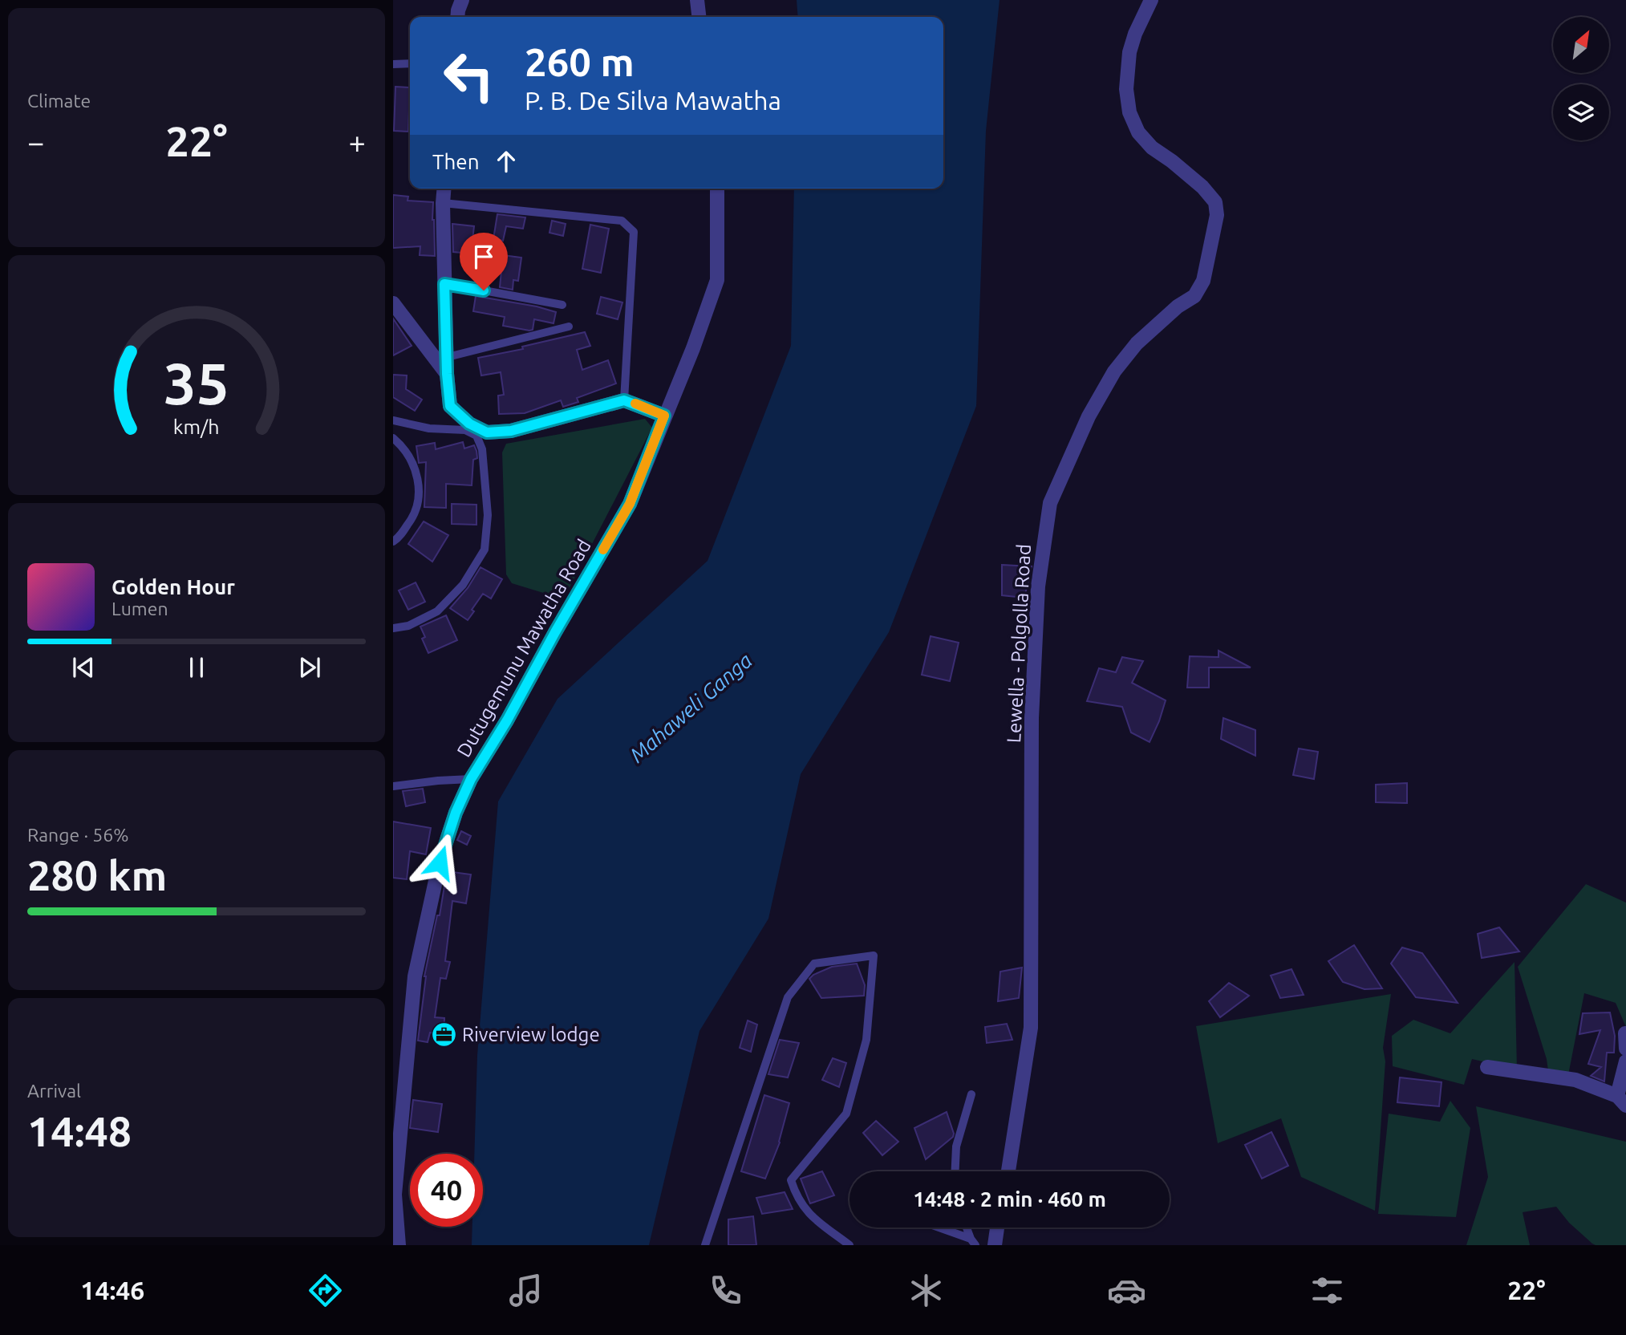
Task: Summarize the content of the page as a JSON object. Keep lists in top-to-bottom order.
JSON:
{
  "streets": {
    "street": ["Lewella - Polgolla Road", "Dutugemunu Mawatha Road"]
  },
  "water": ["Mahaweli Ganga"],
  "places": {
    "office": ["Riverview lodge"]
  },
  "north": "top right",
  "page": {
    "tile": [
      "Climate",
      ["Range · 56%", "280 km"],
      ["Arrival", "14:48"]
    ],
    "turn": ["260 m", "P. B. De Silva Mawatha"],
    "heat": ["−", "22°", "+"],
    "then": "Then",
    "song": ["Golden Hour", "Lumen"],
    "limit": "40",
    "trip": "14:48 · 2 min · 460 m",
    "tabs": ["14:46", "22°"],
    "gauge": ["35", "km/h"]
  }
}
